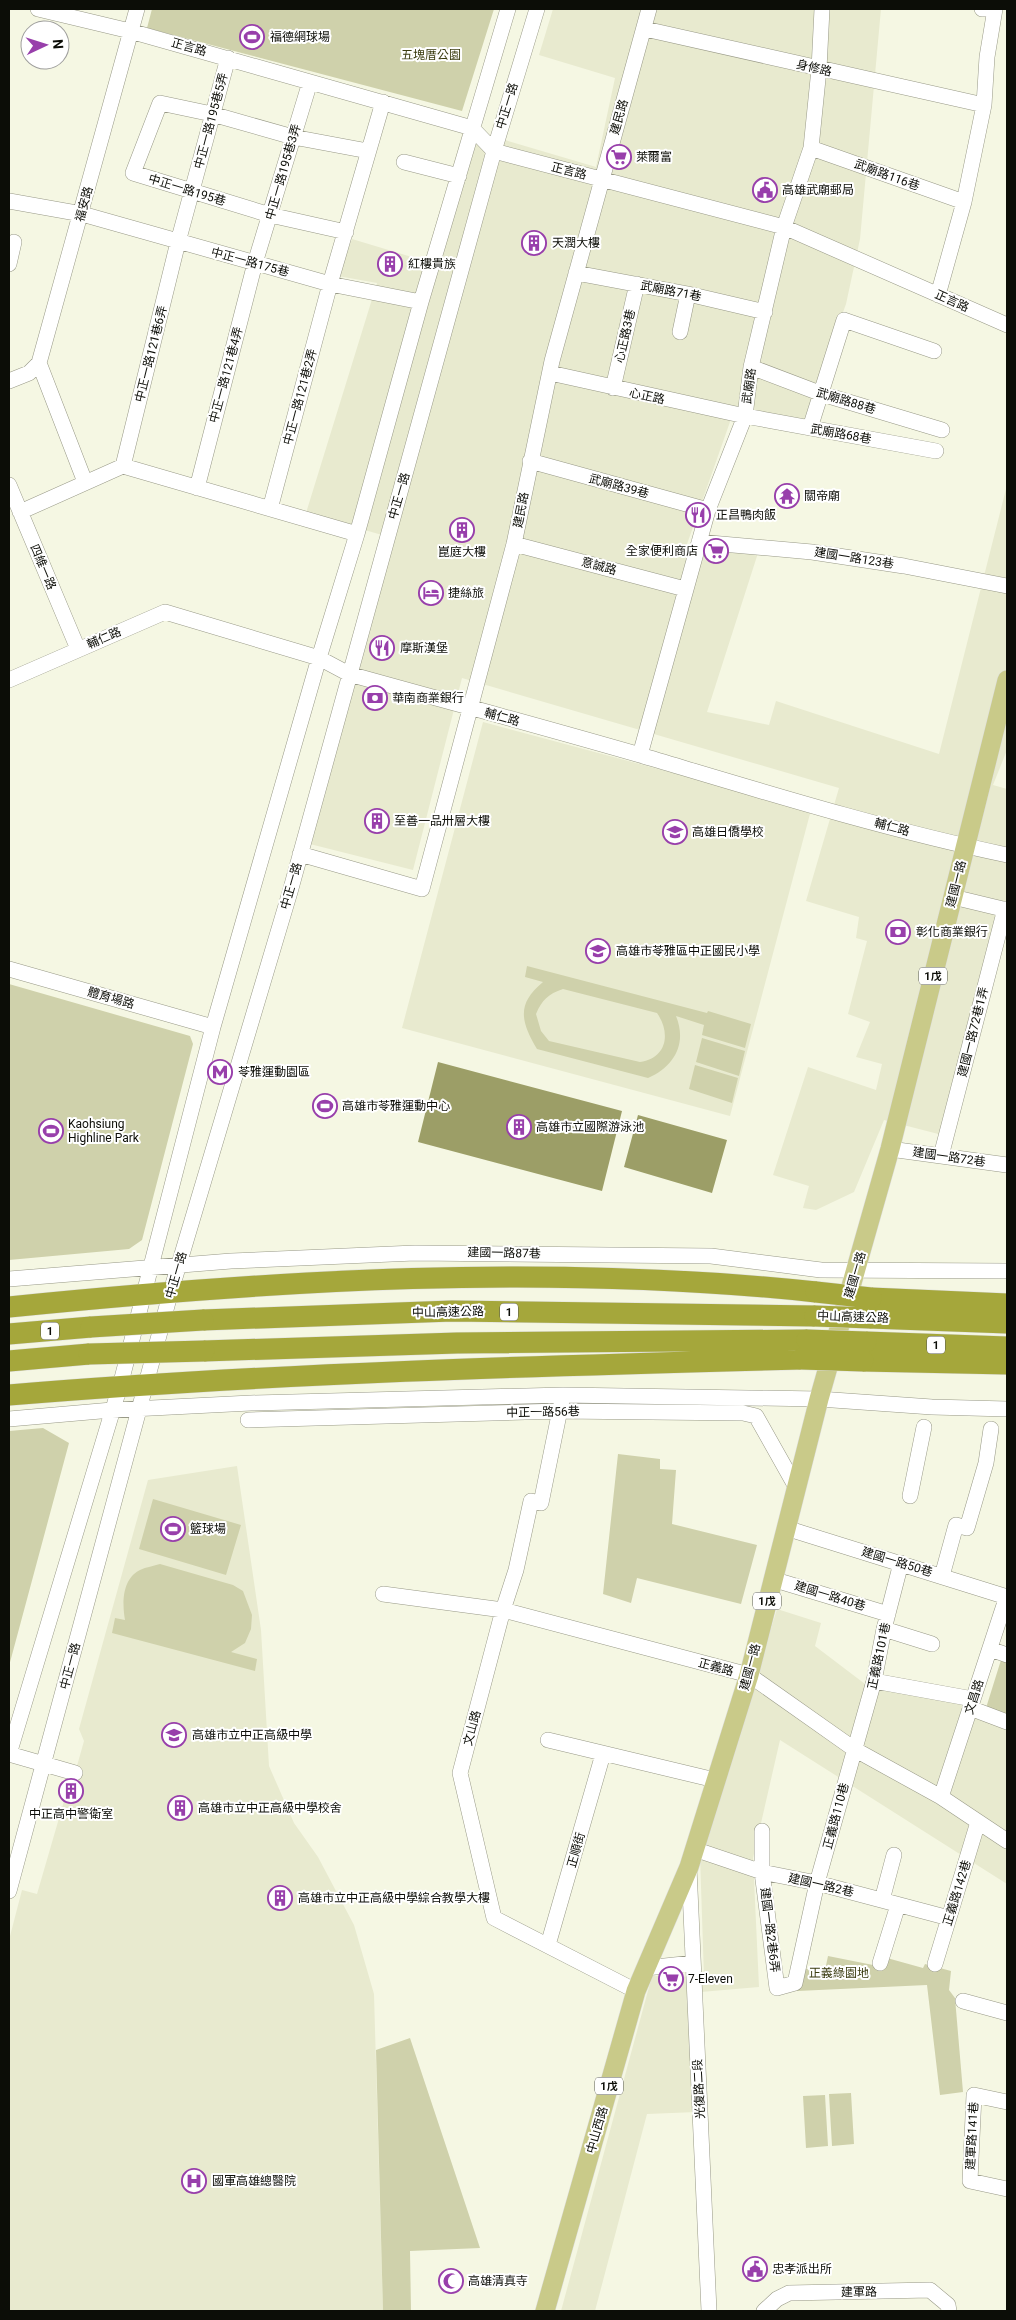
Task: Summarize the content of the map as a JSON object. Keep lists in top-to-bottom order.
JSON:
{
  "streets": {
    "highway": ["中山高速公路", "1"],
    "main road": ["建國一路", "1戊", "中山西路"],
    "street": [
      "正言路",
      "身修路",
      "中正一路",
      "建民路",
      "中正一路195巷5弄",
      "中正一路195巷3弄",
      "武廟路116巷",
      "中正一路195巷",
      "福安路",
      "中正一路175巷",
      "武廟路71巷",
      "心正路3巷",
      "中正一路121巷6弄",
      "中正一路121巷4弄",
      "武廟路",
      "心正路",
      "中正一路121巷2弄",
      "武廟路88巷",
      "武廟路68巷",
      "武廟路39巷",
      "建國一路123巷",
      "意誠路",
      "四維一路",
      "輔仁路",
      "體育場路",
      "建國一路72巷1弄",
      "建國一路72巷",
      "建國一路87巷",
      "中正一路56巷",
      "建國一路50巷",
      "建國一路40巷",
      "正義路101巷",
      "正義路",
      "文昌路",
      "文山路",
      "正義路110巷",
      "正順街",
      "建國一路2巷",
      "正義路142巷",
      "建國一路2巷6弄",
      "光復路二段",
      "建軍路141巷",
      "建軍路"
    ]
  },
  "crossings": [
    ["正言路", "中正一路"],
    ["正言路", "建民路"],
    ["正言路", "中正一路195巷5弄"],
    ["正言路", "中正一路195巷3弄"],
    ["正言路", "福安路"],
    ["正言路", "武廟路"],
    ["身修路", "建民路"],
    ["身修路", "武廟路"],
    ["中正一路", "建民路"],
    ["中正一路", "中正一路175巷"],
    ["中正一路", "輔仁路"],
    ["中正一路", "體育場路"],
    ["中正一路", "建國一路87巷"],
    ["建民路", "武廟路71巷"],
    ["建民路", "心正路"],
    ["建民路", "武廟路39巷"],
    ["建民路", "意誠路"],
    ["建民路", "輔仁路"],
    ["中正一路195巷5弄", "中正一路195巷"],
    ["中正一路195巷5弄", "中正一路175巷"],
    ["中正一路195巷5弄", "中正一路121巷6弄"],
    ["中正一路195巷3弄", "中正一路195巷"],
    ["中正一路195巷3弄", "中正一路175巷"],
    ["中正一路195巷3弄", "中正一路121巷4弄"],
    ["武廟路116巷", "武廟路"],
    ["福安路", "中正一路175巷"],
    ["中正一路175巷", "中正一路121巷6弄"],
    ["中正一路175巷", "中正一路121巷4弄"],
    ["中正一路175巷", "中正一路121巷2弄"],
    ["武廟路71巷", "心正路3巷"],
    ["武廟路71巷", "武廟路"],
    ["心正路3巷", "心正路"],
    ["武廟路", "心正路"],
    ["武廟路", "武廟路88巷"],
    ["武廟路", "武廟路68巷"],
    ["武廟路", "武廟路39巷"],
    ["武廟路", "建國一路123巷"],
    ["武廟路", "意誠路"],
    ["武廟路", "輔仁路"],
    ["心正路", "武廟路68巷"],
    ["四維一路", "輔仁路"],
    ["輔仁路", "建國一路"],
    ["建國一路", "建國一路72巷"],
    ["建國一路", "建國一路87巷"],
    ["建國一路", "中正一路56巷"],
    ["建國一路", "建國一路50巷"],
    ["建國一路", "建國一路40巷"],
    ["建國一路", "正義路"],
    ["建國一路", "建國一路2巷"],
    ["建國一路", "光復路二段"],
    ["建國一路", "中山西路"],
    ["建國一路72巷1弄", "建國一路72巷"],
    ["中正一路56巷", "文山路"],
    ["建國一路50巷", "正義路101巷"],
    ["建國一路50巷", "文昌路"],
    ["建國一路40巷", "正義路101巷"],
    ["正義路101巷", "正義路"],
    ["正義路101巷", "正義路110巷"],
    ["正義路", "文昌路"],
    ["正義路", "文山路"],
    ["正義路", "正義路110巷"],
    ["正義路", "正義路142巷"],
    ["文山路", "正順街"],
    ["文山路", "中山西路"],
    ["正義路110巷", "建國一路2巷"],
    ["正義路110巷", "建國一路2巷6弄"],
    ["建國一路2巷", "正義路142巷"],
    ["建國一路2巷", "建國一路2巷6弄"],
    ["光復路二段", "中山西路"]
  ],
  "parks": ["五塊厝公園", "正義綠園地"],
  "places": {
    "sports": [
      "福德網球場",
      "高雄市苓雅運動中心",
      "Kaohsiung Highline Park",
      "籃球場"
    ],
    "supermarket": ["萊爾富", "全家便利商店", "7-Eleven"],
    "public building": ["高雄武廟郵局", "忠孝派出所"],
    "building": [
      "天潤大樓",
      "紅樓貴族",
      "崑庭大樓",
      "至善一品卅層大樓",
      "高雄市立國際游泳池",
      "中正高中警衛室",
      "高雄市立中正高級中學校舍",
      "高雄市立中正高級中學綜合教學大樓"
    ],
    "temple": ["關帝廟"],
    "restaurant": ["正昌鴨肉飯", "摩斯漢堡"],
    "hotel": ["捷絲旅"],
    "bank": ["華南商業銀行", "彰化商業銀行"],
    "school or university": ["高雄日僑學校", "高雄市苓雅區中正國民小學", "高雄市立中正高級中學"],
    "metro station": ["苓雅運動園區"],
    "hospital": ["國軍高雄總醫院"],
    "mosque": ["高雄清真寺"]
  },
  "north": "right"
}
